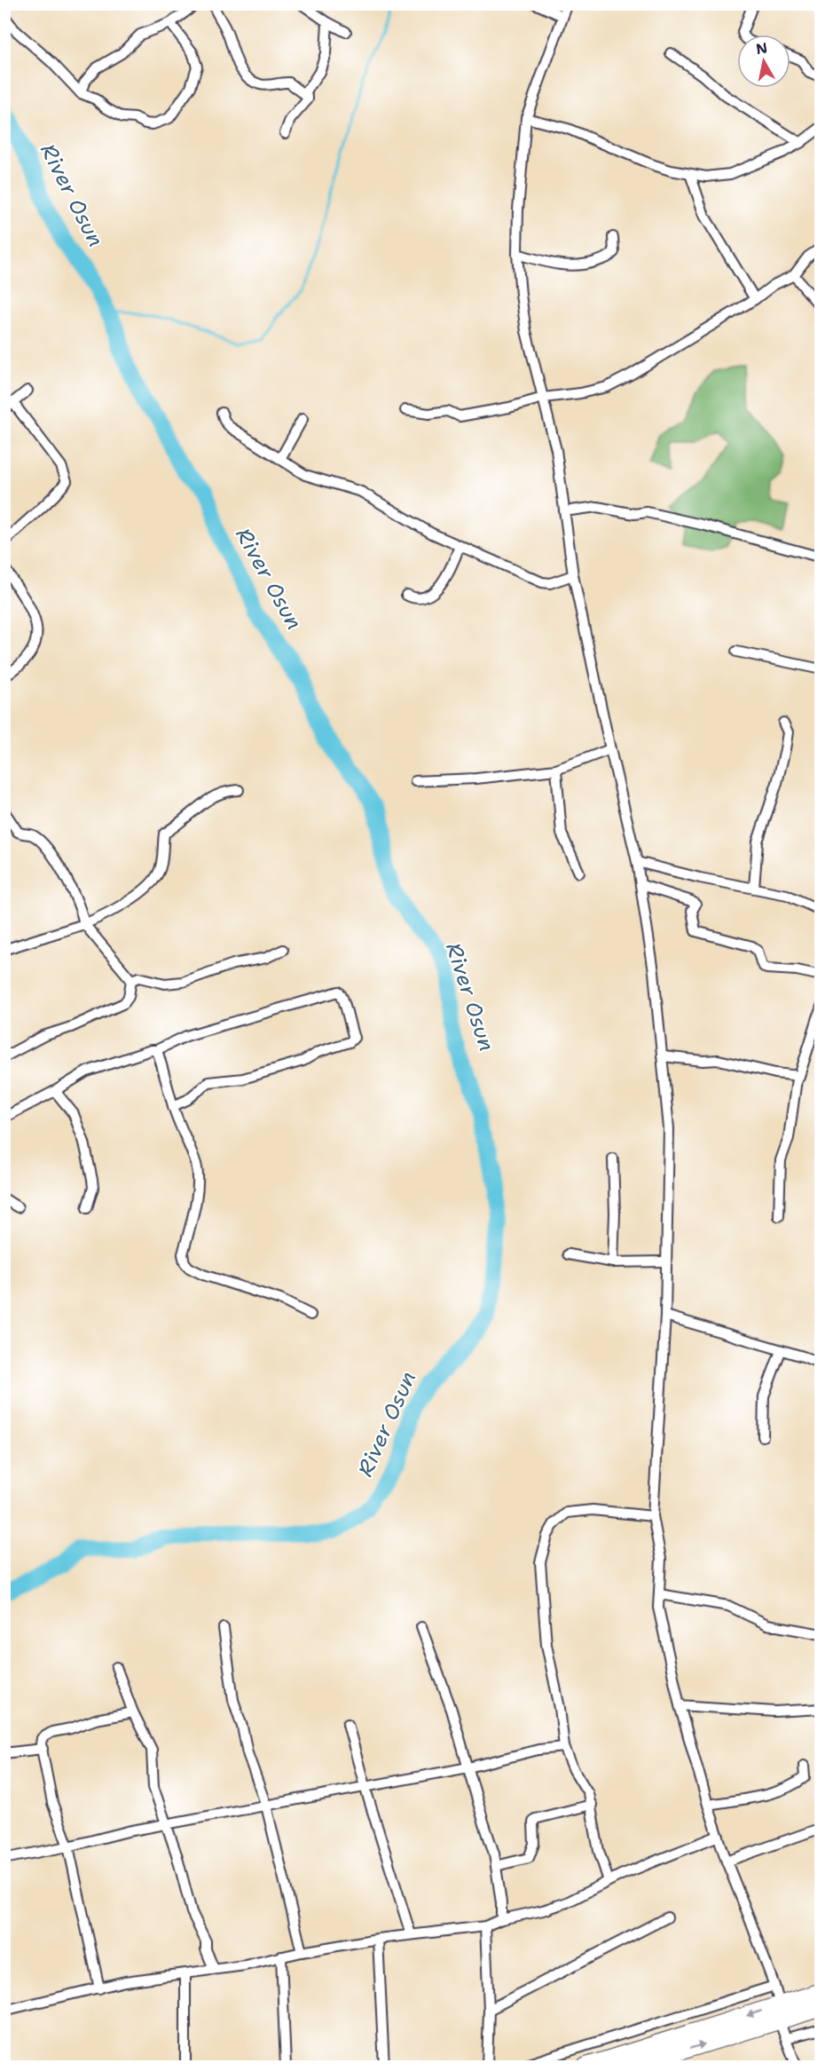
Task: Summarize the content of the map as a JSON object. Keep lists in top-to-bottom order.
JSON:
{
  "water": ["River Osun"],
  "north": "top"
}
